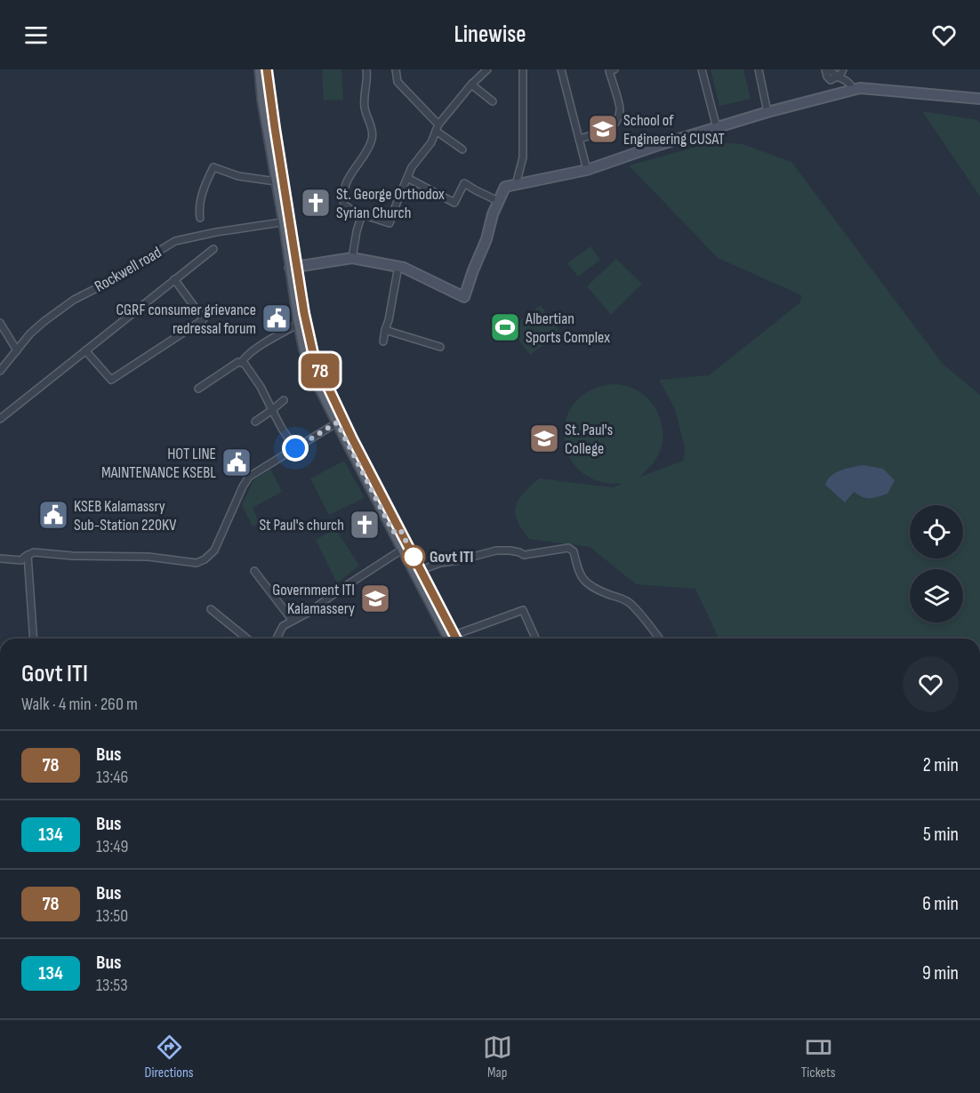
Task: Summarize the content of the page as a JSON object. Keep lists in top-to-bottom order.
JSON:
{
  "streets": {
    "street": ["Rockwell road"]
  },
  "places": {
    "school or university": ["School of Engineering CUSAT", "St. Paul's College", "Government ITI Kalamassery"],
    "church": ["St. George Orthodox Syrian Church", "St Paul's church"],
    "public building": ["CGRF consumer grievance redressal forum", "HOT LINE MAINTENANCE KSEBL", "KSEB Kalamassry Sub-Station 220KV"],
    "sports": ["Albertian Sports Complex"],
    "other": ["Govt ITI"]
  },
  "lines": ["bus line 78"],
  "page": {
    "header": "Linewise",
    "on_map": "78",
    "heading": ["Govt ITI", "Walk · 4 min · 260 m"],
    "list": [
      {
        "mark": "78",
        "name": "Bus",
        "note": "13:46",
        "value": "2 min"
      },
      {
        "mark": "134",
        "name": "Bus",
        "note": "13:49",
        "value": "5 min"
      },
      {
        "mark": "78",
        "name": "Bus",
        "note": "13:50",
        "value": "6 min"
      },
      {
        "mark": "134",
        "name": "Bus",
        "note": "13:53",
        "value": "9 min"
      }
    ],
    "tabs": ["Directions", "Map", "Tickets"]
  }
}
